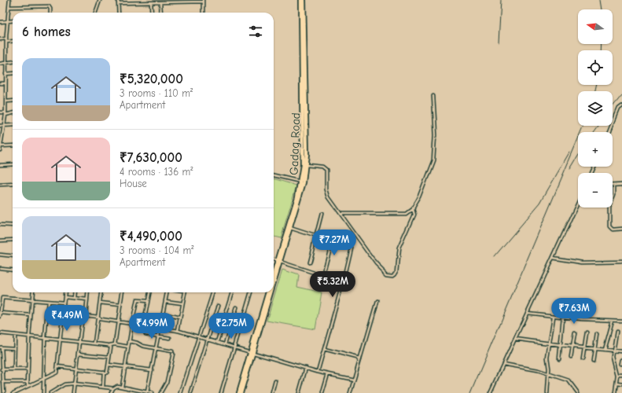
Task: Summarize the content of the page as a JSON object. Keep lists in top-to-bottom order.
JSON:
{
  "streets": {
    "highway": ["Gadag Road"]
  },
  "north": "left",
  "page": {
    "map_buttons": ["+", "−"],
    "heading": "6 homes",
    "list": [
      {
        "name": "₹5,320,000",
        "note": "3 rooms · 110 m² · Apartment"
      },
      {
        "name": "₹7,630,000",
        "note": "4 rooms · 136 m² · House"
      },
      {
        "name": "₹4,490,000",
        "note": "3 rooms · 104 m² · Apartment"
      }
    ],
    "price": [
      "₹7.27M",
      "₹5.32M",
      "₹7.63M",
      "₹4.49M",
      "₹4.99M",
      "₹2.75M"
    ]
  }
}
